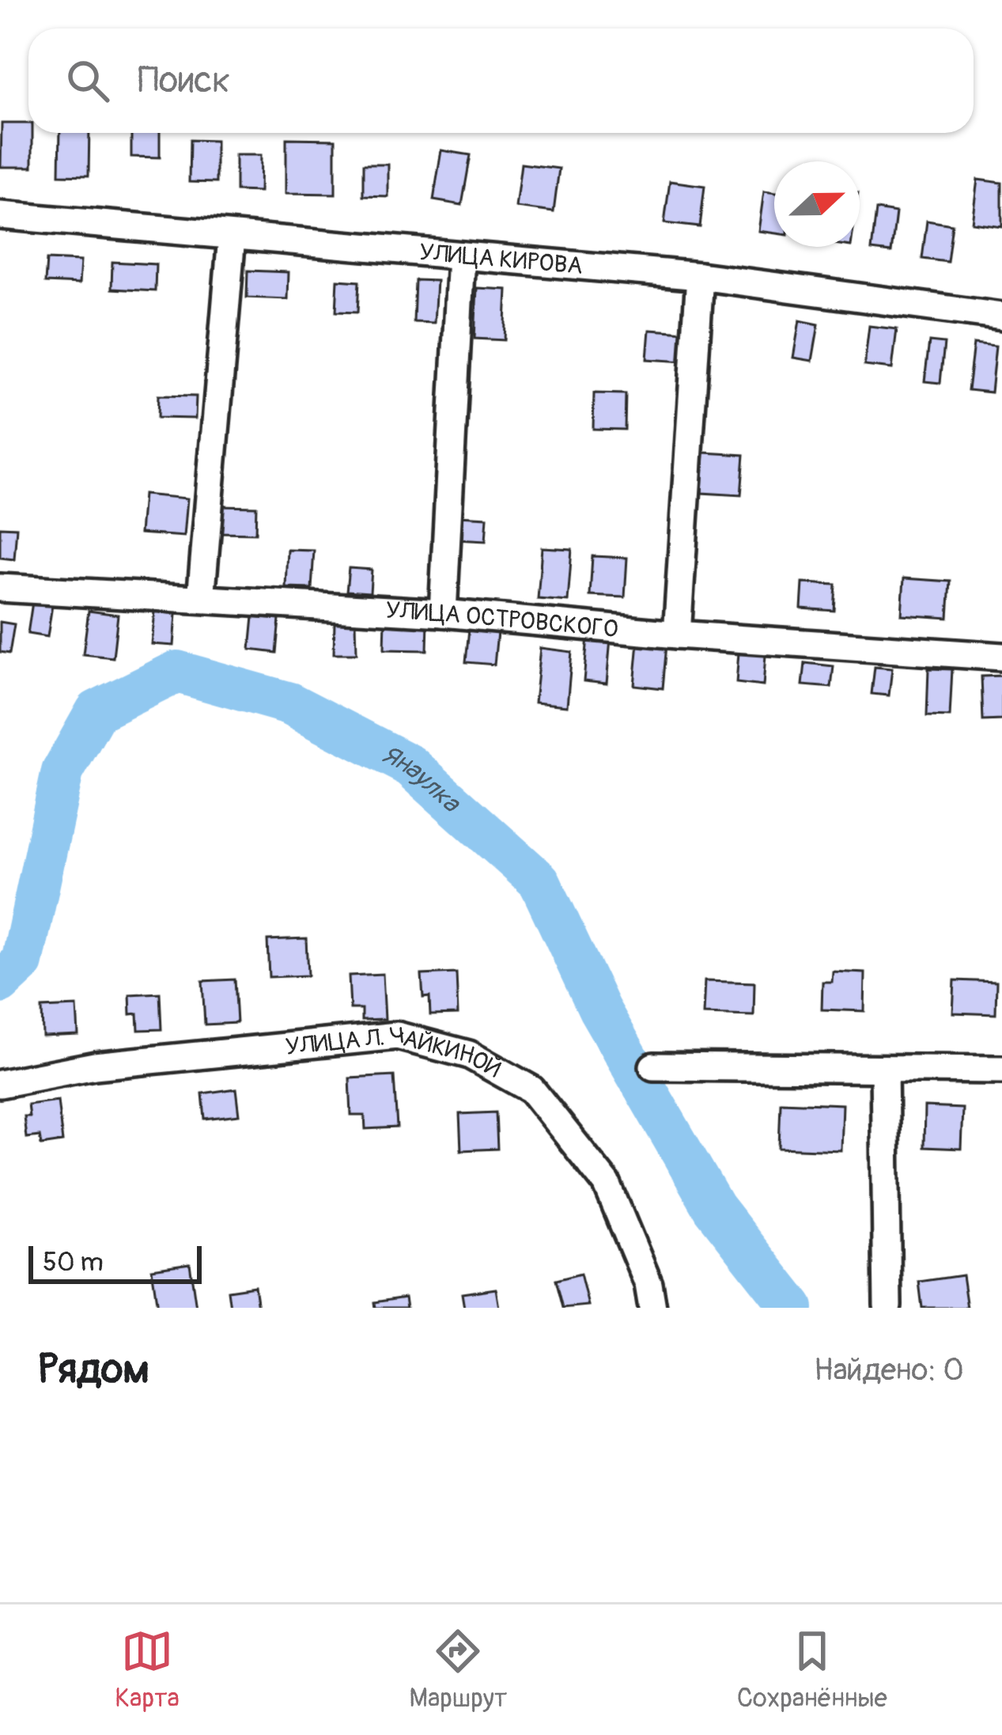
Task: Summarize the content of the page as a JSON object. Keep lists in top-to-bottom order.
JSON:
{
  "streets": {
    "street": ["УЛИЦА КИРОВА", "УЛИЦА ОСТРОВСКОГО", "УЛИЦА Л. ЧАЙКИНОЙ"]
  },
  "water": ["Янаулка"],
  "scale_bar": "50 m",
  "north": "right",
  "page": {
    "search": "Поиск",
    "scale": "50 m",
    "heading": ["Рядом", "Найдено: 0"],
    "nav": ["Карта", "Маршрут", "Сохранённые"]
  }
}
